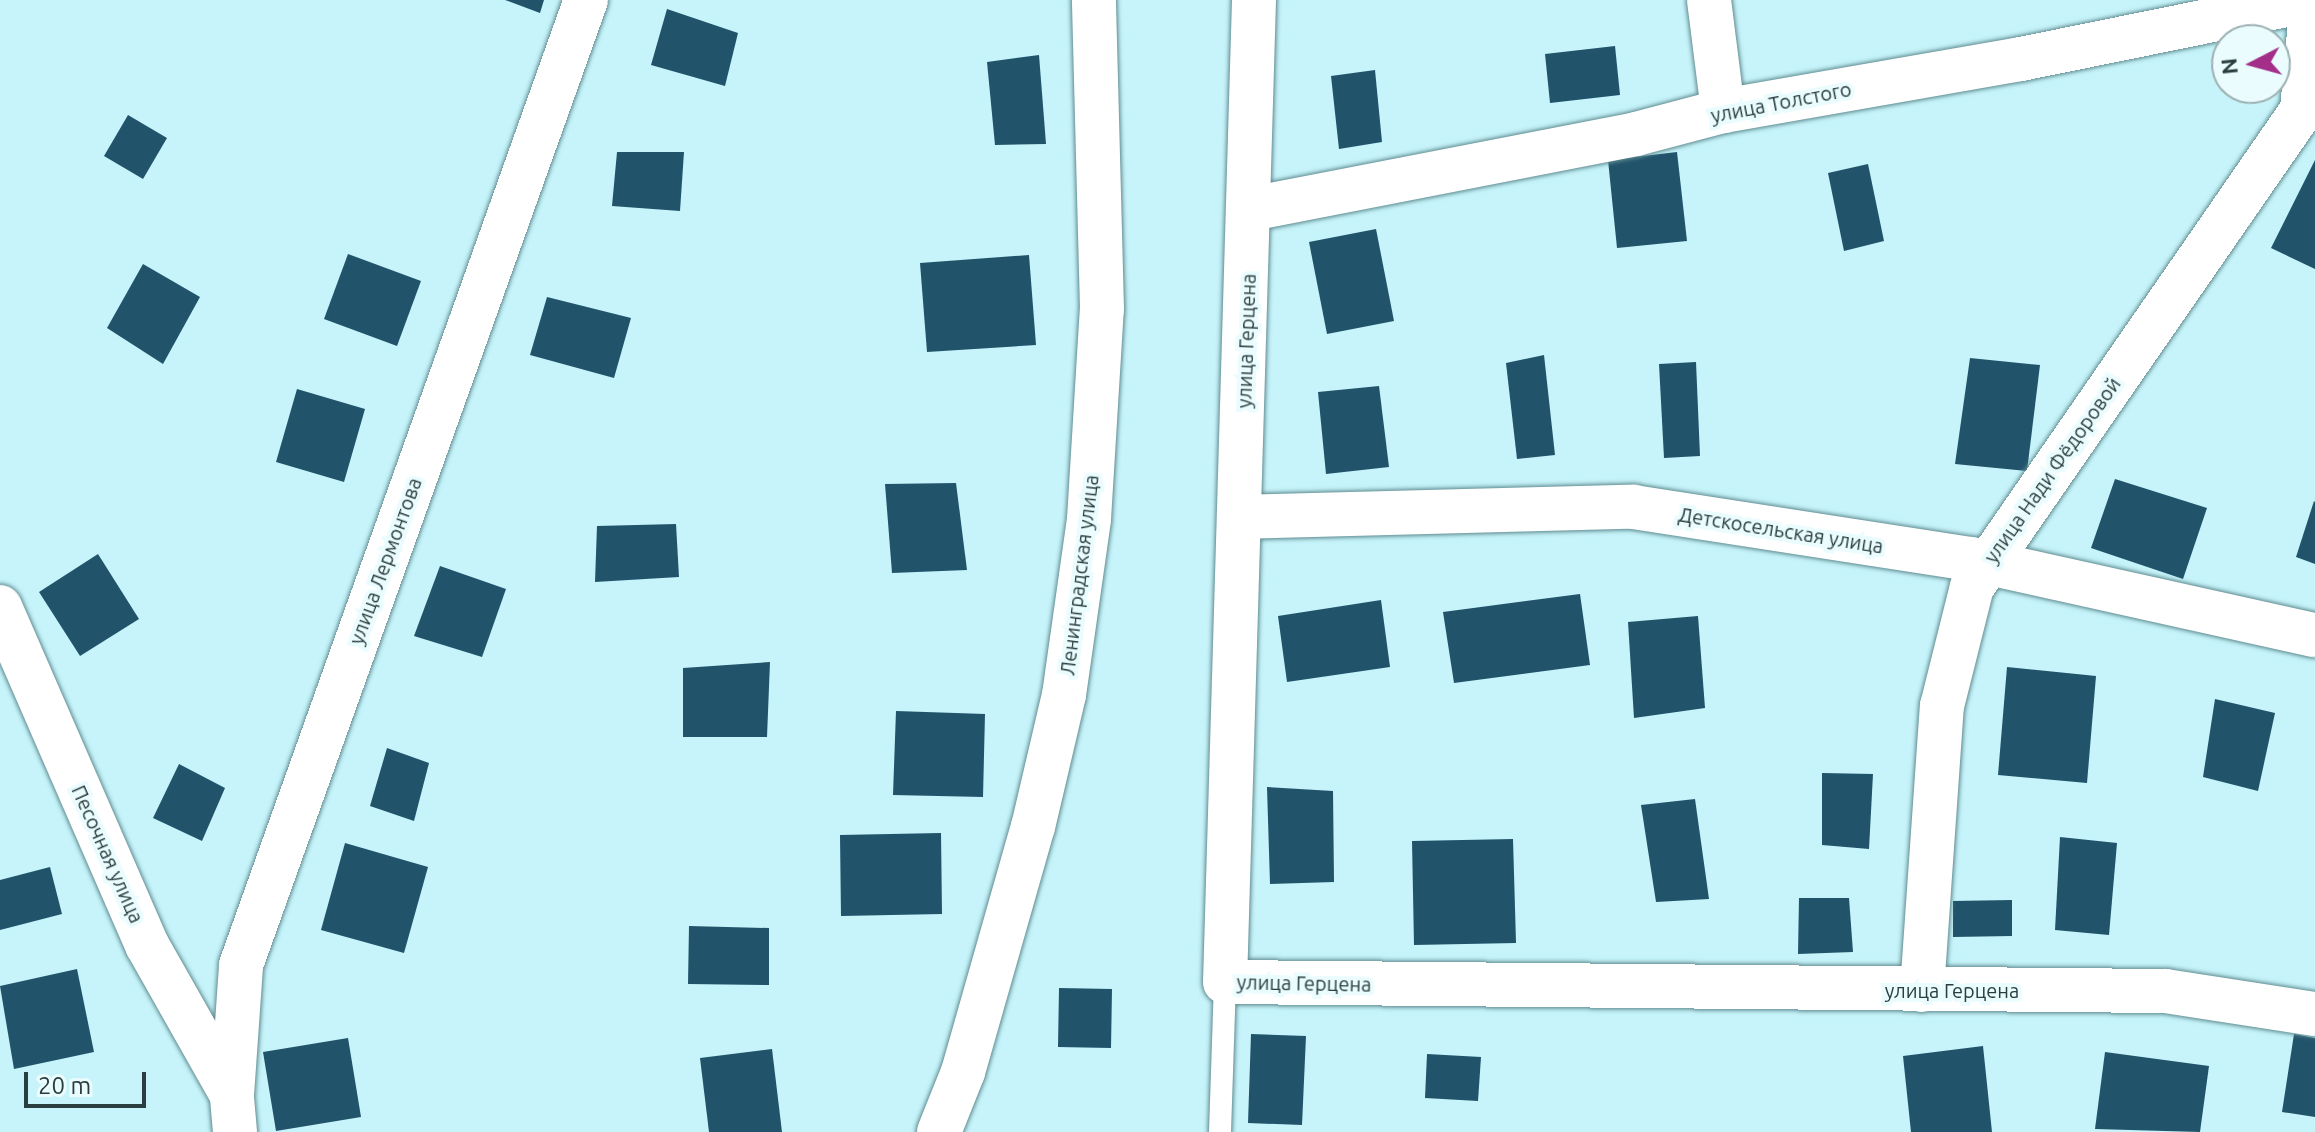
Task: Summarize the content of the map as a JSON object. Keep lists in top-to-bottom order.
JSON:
{
  "streets": {
    "street": [
      "улица Толстого",
      "улица Герцена",
      "улица Нади Фёдоровой",
      "Детскосельская улица",
      "улица Лермонтова",
      "Ленинградская улица",
      "Песочная улица"
    ]
  },
  "crossings": [
    ["улица Толстого", "улица Герцена"],
    ["улица Толстого", "улица Нади Фёдоровой"],
    ["улица Герцена", "улица Нади Фёдоровой"],
    ["улица Герцена", "Детскосельская улица"],
    ["улица Нади Фёдоровой", "Детскосельская улица"],
    ["улица Лермонтова", "Песочная улица"]
  ],
  "scale_bar": "20 m",
  "north": "left"
}
